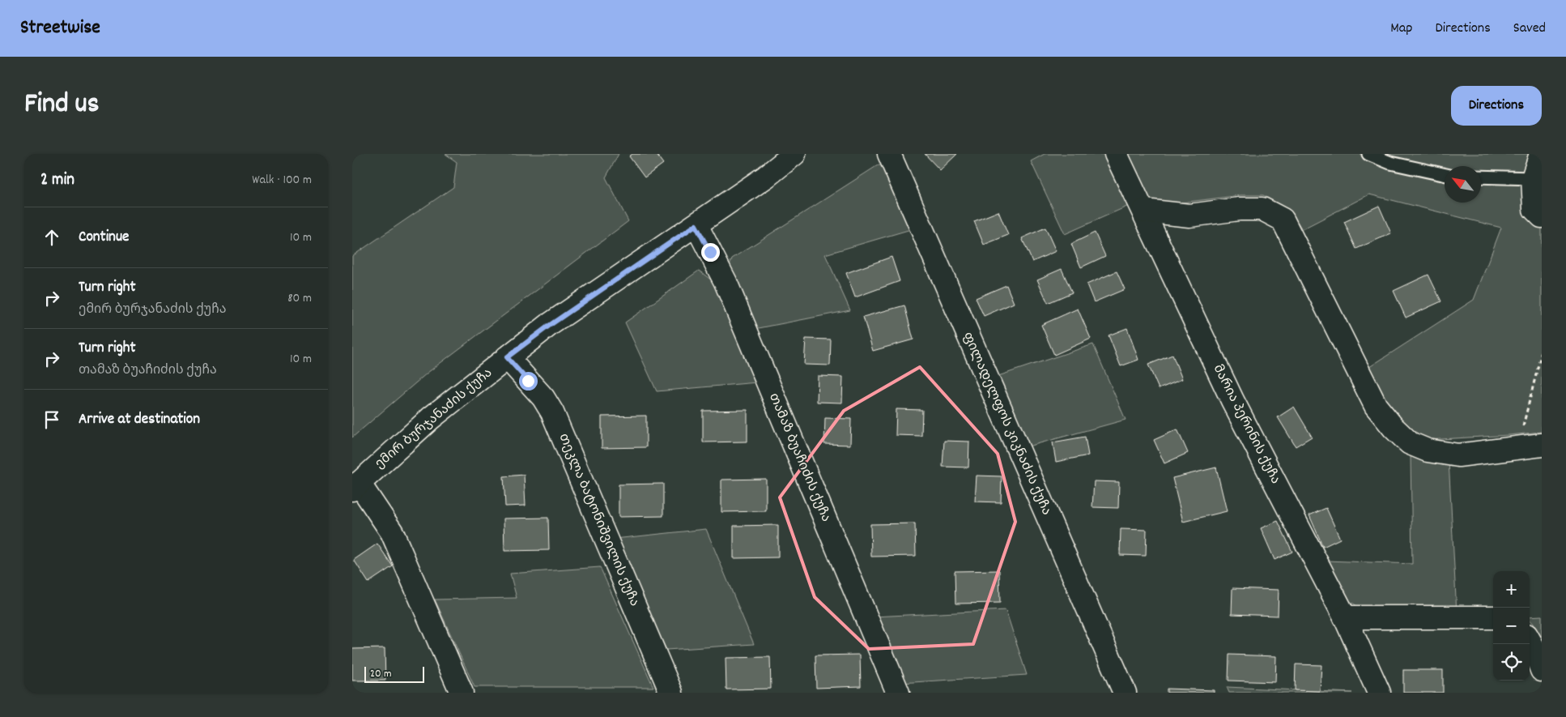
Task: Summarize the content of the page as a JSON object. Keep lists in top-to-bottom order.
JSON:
{
  "streets": {
    "street": [
      "ემირ ბურჯანაძის ქუჩა",
      "ფილადელფოს კიკნაძის ქუჩა",
      "მარია პერინის ქუჩა",
      "თამაზ ბუაჩიძის ქუჩა",
      "თეკლა ბატონიშვილის ქუჩა"
    ]
  },
  "crossings": [
    ["ემირ ბურჯანაძის ქუჩა", "თამაზ ბუაჩიძის ქუჩა"],
    ["ემირ ბურჯანაძის ქუჩა", "თეკლა ბატონიშვილის ქუჩა"]
  ],
  "scale_bar": "20 m",
  "north": "top left",
  "page": {
    "header": "Streetwise",
    "nav": ["Map", "Directions", "Saved"],
    "title": "Find us",
    "buttons": "Directions",
    "heading": ["2 min", "Walk · 100 m"],
    "list": [
      ["Continue", "10 m"],
      ["Turn right", "ემირ ბურჯანაძის ქუჩა", "80 m"],
      ["Turn right", "თამაზ ბუაჩიძის ქუჩა", "10 m"],
      "Arrive at destination"
    ],
    "map_buttons": ["+", "−"],
    "scale": "20 m"
  }
}
